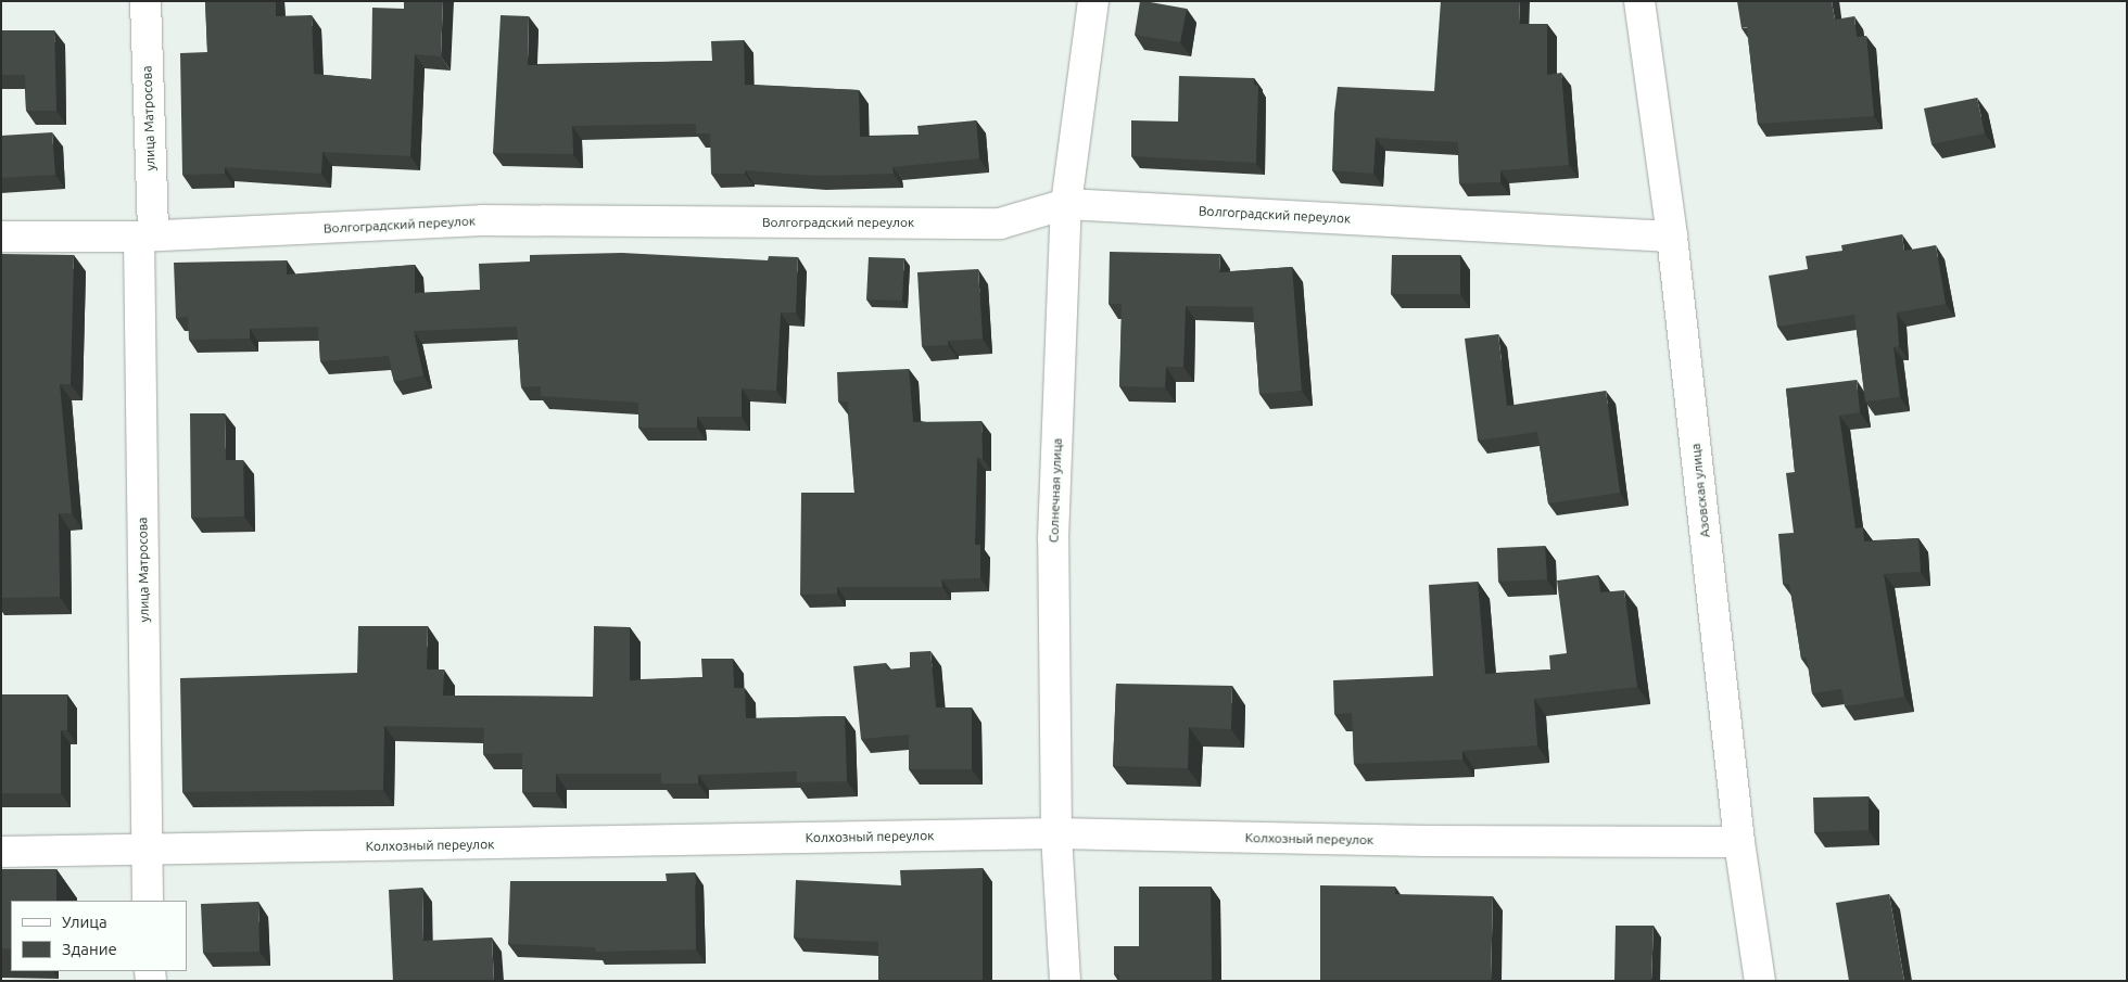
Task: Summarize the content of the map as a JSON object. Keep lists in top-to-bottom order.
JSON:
{
  "streets": {
    "street": [
      "улица Матросова",
      "Волгоградский переулок",
      "Солнечная улица",
      "Азовская улица",
      "Колхозный переулок"
    ]
  },
  "crossings": [
    ["улица Матросова", "Волгоградский переулок"],
    ["улица Матросова", "Колхозный переулок"],
    ["Волгоградский переулок", "Солнечная улица"],
    ["Волгоградский переулок", "Азовская улица"],
    ["Солнечная улица", "Колхозный переулок"],
    ["Азовская улица", "Колхозный переулок"]
  ],
  "legend": ["Улица", "Здание"]
}
